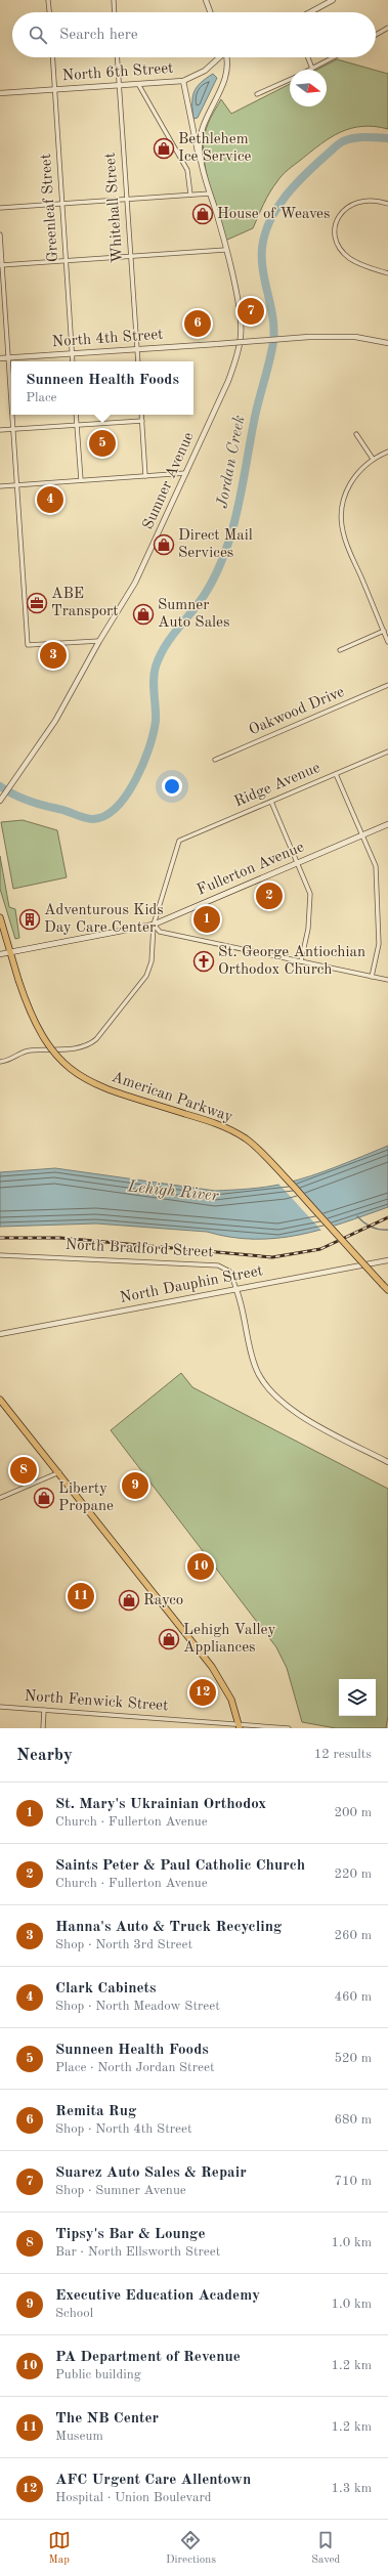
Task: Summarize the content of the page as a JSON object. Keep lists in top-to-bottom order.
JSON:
{
  "streets": {
    "main road": ["Fullerton Avenue", "American Parkway"],
    "street": [
      "North 6th Street",
      "Greenleaf Street",
      "Whitehall Street",
      "North 4th Street",
      "Sumner Avenue",
      "Oakwood Drive",
      "Ridge Avenue",
      "North Bradford Street",
      "North Dauphin Street",
      "North Fenwick Street"
    ]
  },
  "crossings": [
    ["North 6th Street", "Greenleaf Street"],
    ["North 6th Street", "Whitehall Street"],
    ["Greenleaf Street", "North 4th Street"],
    ["Whitehall Street", "North 4th Street"],
    ["Ridge Avenue", "Fullerton Avenue"],
    ["Fullerton Avenue", "American Parkway"],
    ["North Bradford Street", "North Dauphin Street"]
  ],
  "water": ["Jordan Creek", "Lehigh River"],
  "places": {
    "shop": [
      "Bethlehem Ice Service",
      "House of Weaves",
      "Direct Mail Services",
      "Sumner Auto Sales",
      "Liberty Propane",
      "Rayco",
      "Lehigh Valley Appliances"
    ],
    "office": ["ABE Transport"],
    "building": ["Adventurous Kids Day Care Center"],
    "church": ["St. George Antiochian Orthodox Church"]
  },
  "north": "right",
  "page": {
    "search": "Search here",
    "pins": [
      "7",
      "6",
      "5",
      "4",
      "3",
      "2",
      "1",
      "8",
      "9",
      "10",
      "11",
      "12"
    ],
    "popup": ["Sunneen Health Foods", "Place"],
    "heading": ["Nearby", "12 results"],
    "list": [
      {
        "mark": "1",
        "name": "St. Mary's Ukrainian Orthodox",
        "note": "Church · Fullerton Avenue",
        "value": "200 m"
      },
      {
        "mark": "2",
        "name": "Saints Peter & Paul Catholic Church",
        "note": "Church · Fullerton Avenue",
        "value": "220 m"
      },
      {
        "mark": "3",
        "name": "Hanna's Auto & Truck Recycling",
        "note": "Shop · North 3rd Street",
        "value": "260 m"
      },
      {
        "mark": "4",
        "name": "Clark Cabinets",
        "note": "Shop · North Meadow Street",
        "value": "460 m"
      },
      {
        "mark": "5",
        "name": "Sunneen Health Foods",
        "note": "Place · North Jordan Street",
        "value": "520 m"
      },
      {
        "mark": "6",
        "name": "Remita Rug",
        "note": "Shop · North 4th Street",
        "value": "680 m"
      },
      {
        "mark": "7",
        "name": "Suarez Auto Sales & Repair",
        "note": "Shop · Sumner Avenue",
        "value": "710 m"
      },
      {
        "mark": "8",
        "name": "Tipsy's Bar & Lounge",
        "note": "Bar · North Ellsworth Street",
        "value": "1.0 km"
      },
      {
        "mark": "9",
        "name": "Executive Education Academy",
        "note": "School",
        "value": "1.0 km"
      },
      {
        "mark": "10",
        "name": "PA Department of Revenue",
        "note": "Public building",
        "value": "1.2 km"
      },
      {
        "mark": "11",
        "name": "The NB Center",
        "note": "Museum",
        "value": "1.2 km"
      },
      {
        "mark": "12",
        "name": "AFC Urgent Care Allentown",
        "note": "Hospital · Union Boulevard",
        "value": "1.3 km"
      }
    ],
    "nav": ["Map", "Directions", "Saved"]
  }
}
